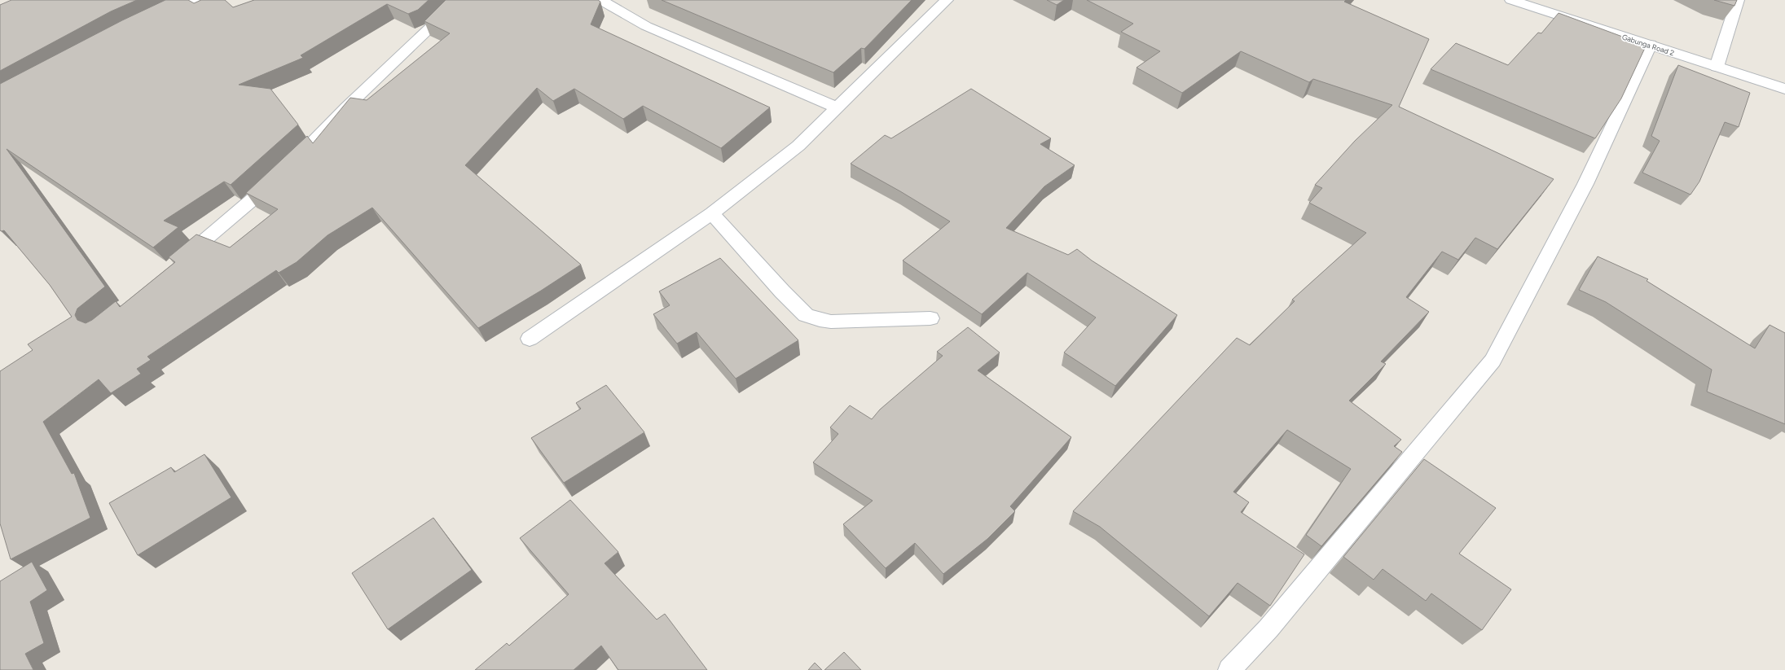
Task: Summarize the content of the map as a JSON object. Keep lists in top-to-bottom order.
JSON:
{
  "streets": {
    "street": ["Gabunga Road 2"]
  }
}
